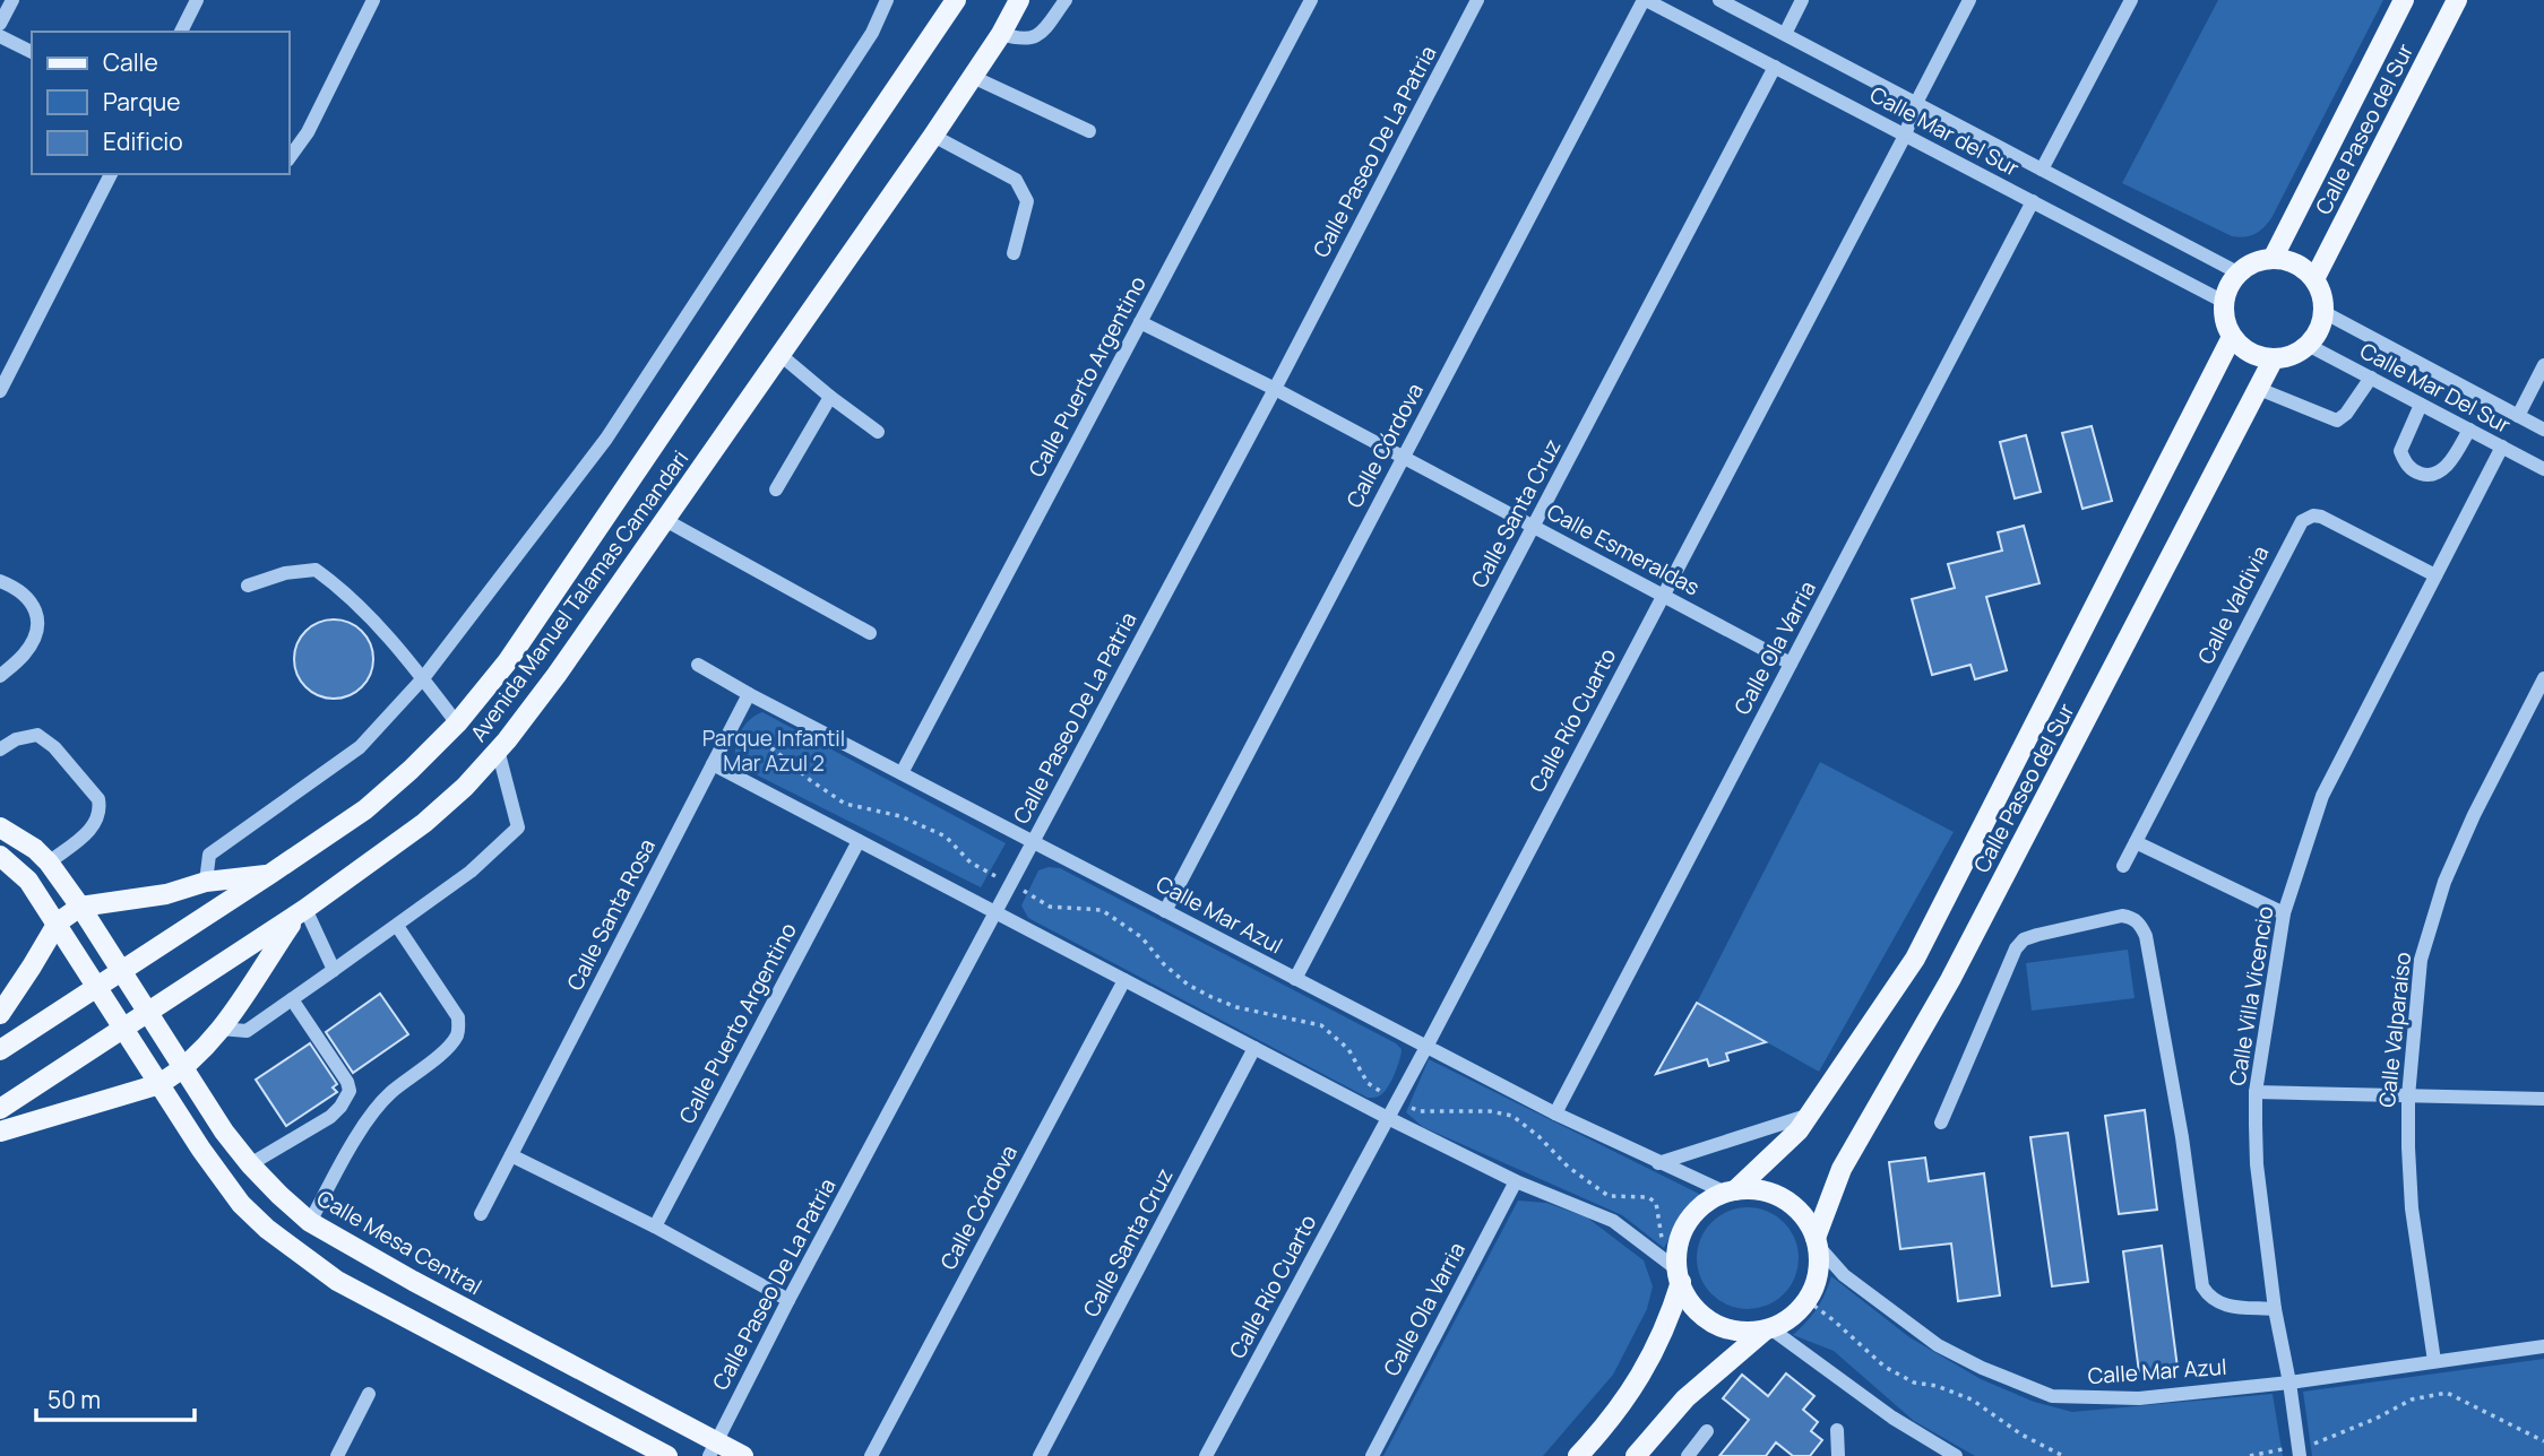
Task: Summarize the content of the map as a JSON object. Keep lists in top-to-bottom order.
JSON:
{
  "streets": {
    "main road": ["Calle Paseo del Sur", "Avenida Manuel Talamas Camandari", "Calle Mesa Central"],
    "street": [
      "Calle Mar del Sur",
      "Calle Paseo De La Patria",
      "Calle Puerto Argentino",
      "Calle Mar Del Sur",
      "Calle Córdova",
      "Calle Santa Cruz",
      "Calle Esmeraldas",
      "Calle Valdivia",
      "Calle Ola Varria",
      "Calle Río Cuarto",
      "Calle Santa Rosa",
      "Calle Mar Azul",
      "Calle Villa Vicencio",
      "Calle Valparaíso"
    ]
  },
  "crossings": [
    ["Calle Paseo del Sur", "Calle Mar del Sur"],
    ["Calle Paseo del Sur", "Calle Mar Del Sur"],
    ["Calle Paseo del Sur", "Calle Mar Azul"],
    ["Calle Mar del Sur", "Calle Mar Del Sur"],
    ["Calle Mar del Sur", "Calle Córdova"],
    ["Calle Mar del Sur", "Calle Santa Cruz"],
    ["Calle Mar del Sur", "Calle Ola Varria"],
    ["Calle Mar del Sur", "Calle Río Cuarto"],
    ["Calle Paseo De La Patria", "Calle Esmeraldas"],
    ["Calle Paseo De La Patria", "Calle Mar Azul"],
    ["Calle Paseo De La Patria", "Calle Mesa Central"],
    ["Calle Puerto Argentino", "Calle Esmeraldas"],
    ["Calle Puerto Argentino", "Calle Mar Azul"],
    ["Calle Mar Del Sur", "Calle Villa Vicencio"],
    ["Calle Córdova", "Calle Esmeraldas"],
    ["Calle Córdova", "Calle Mar Azul"],
    ["Calle Santa Cruz", "Calle Esmeraldas"],
    ["Calle Santa Cruz", "Calle Mar Azul"],
    ["Calle Esmeraldas", "Calle Ola Varria"],
    ["Calle Esmeraldas", "Calle Río Cuarto"],
    ["Avenida Manuel Talamas Camandari", "Calle Mesa Central"],
    ["Calle Valdivia", "Calle Villa Vicencio"],
    ["Calle Ola Varria", "Calle Mar Azul"],
    ["Calle Río Cuarto", "Calle Mar Azul"],
    ["Calle Santa Rosa", "Calle Mar Azul"],
    ["Calle Mar Azul", "Calle Villa Vicencio"],
    ["Calle Mar Azul", "Calle Valparaíso"]
  ],
  "parks": ["Parque Infantil Mar Azul 2"],
  "legend": ["Calle", "Parque", "Edificio"],
  "scale_bar": "50 m"
}
